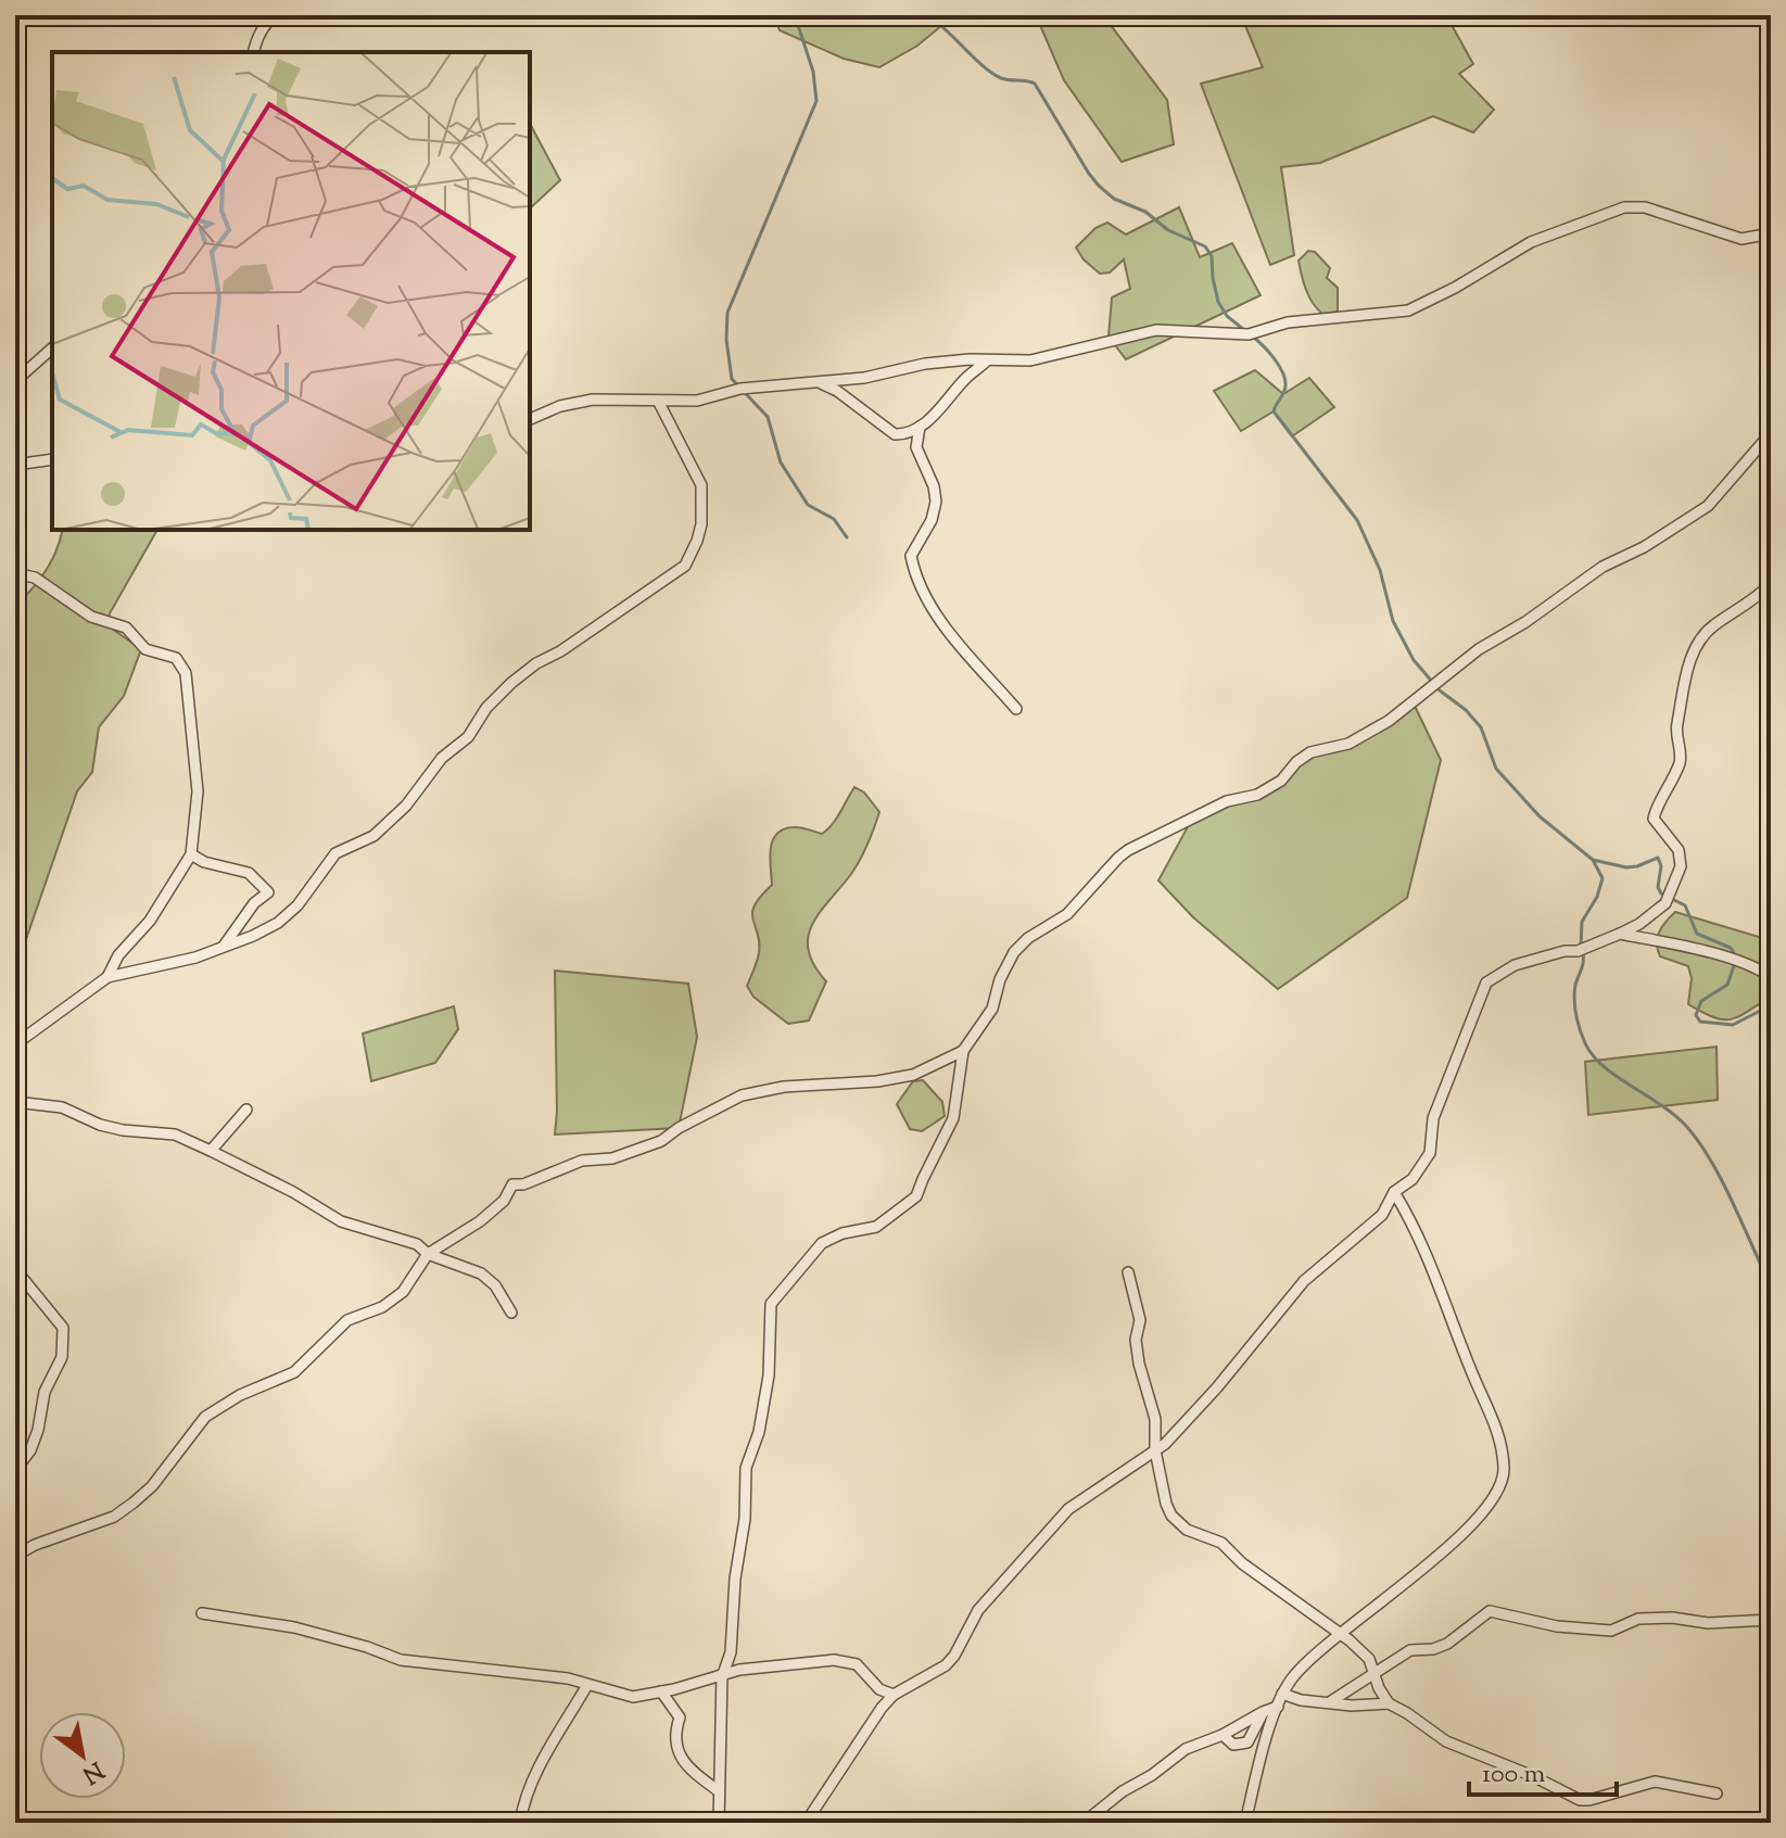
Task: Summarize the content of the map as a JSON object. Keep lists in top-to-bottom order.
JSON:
{
  "scale_bar": "100 m",
  "north": "bottom right"
}
